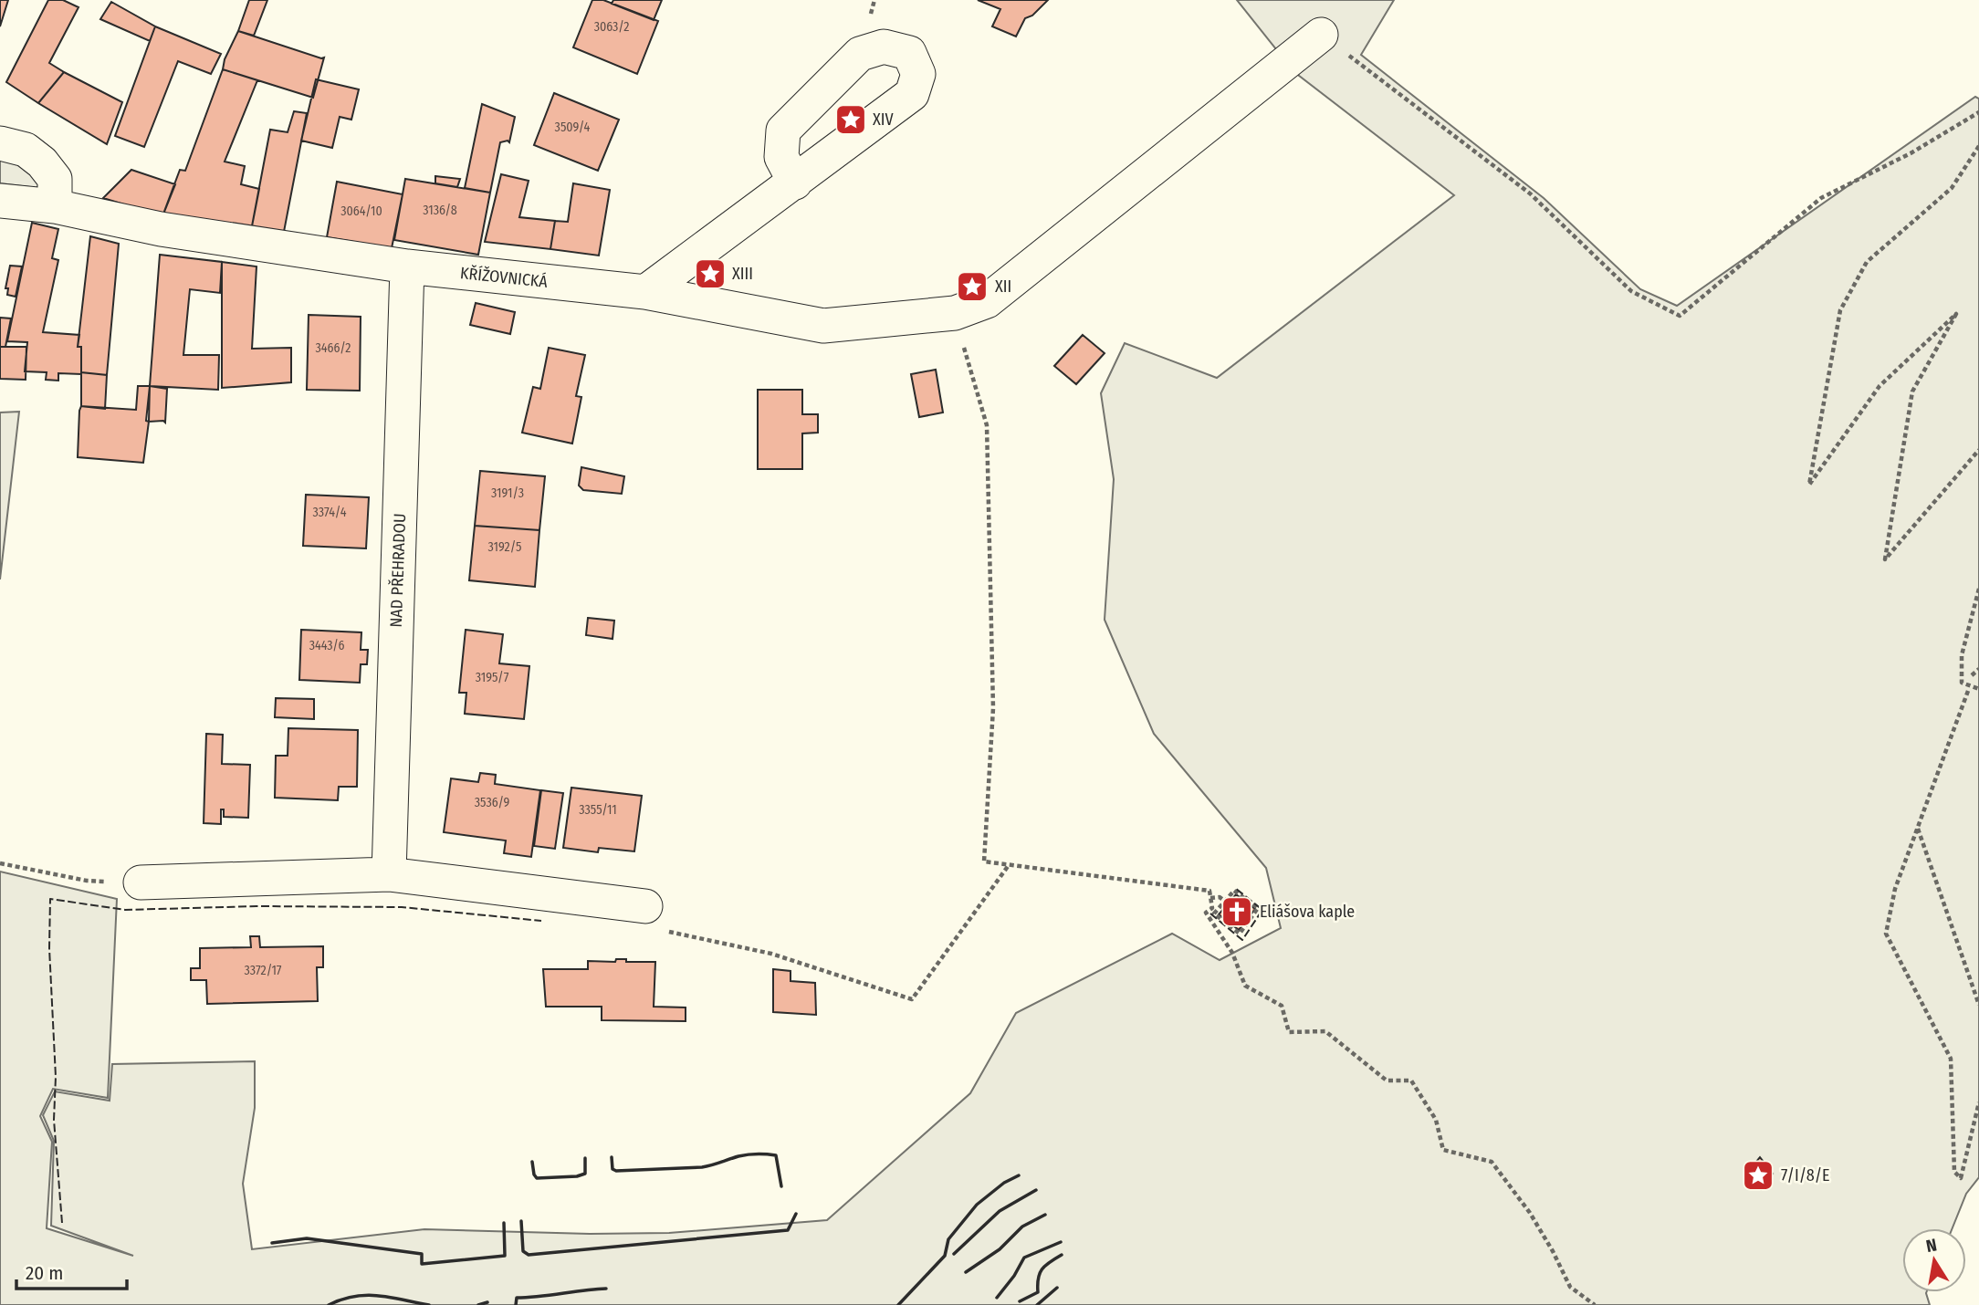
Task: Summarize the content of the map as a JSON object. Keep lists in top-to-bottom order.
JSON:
{
  "streets": {
    "street": ["KŘÍŽOVNICKÁ", "NAD PŘEHRADOU"]
  },
  "crossings": [
    ["KŘÍŽOVNICKÁ", "NAD PŘEHRADOU"]
  ],
  "places": {
    "place": [
      "XIV",
      "XIII",
      "XII",
      "7/I/8/E"
    ],
    "church": ["Eliášova kaple"]
  },
  "house_numbers": [
    "3063/2",
    "3509/4",
    "3136/8",
    "3064/10",
    "3466/2",
    "3191/3",
    "3374/4",
    "3192/5",
    "3443/6",
    "3195/7",
    "3536/9",
    "3355/11",
    "3372/17"
  ],
  "scale_bar": "20 m",
  "north": "top"
}
